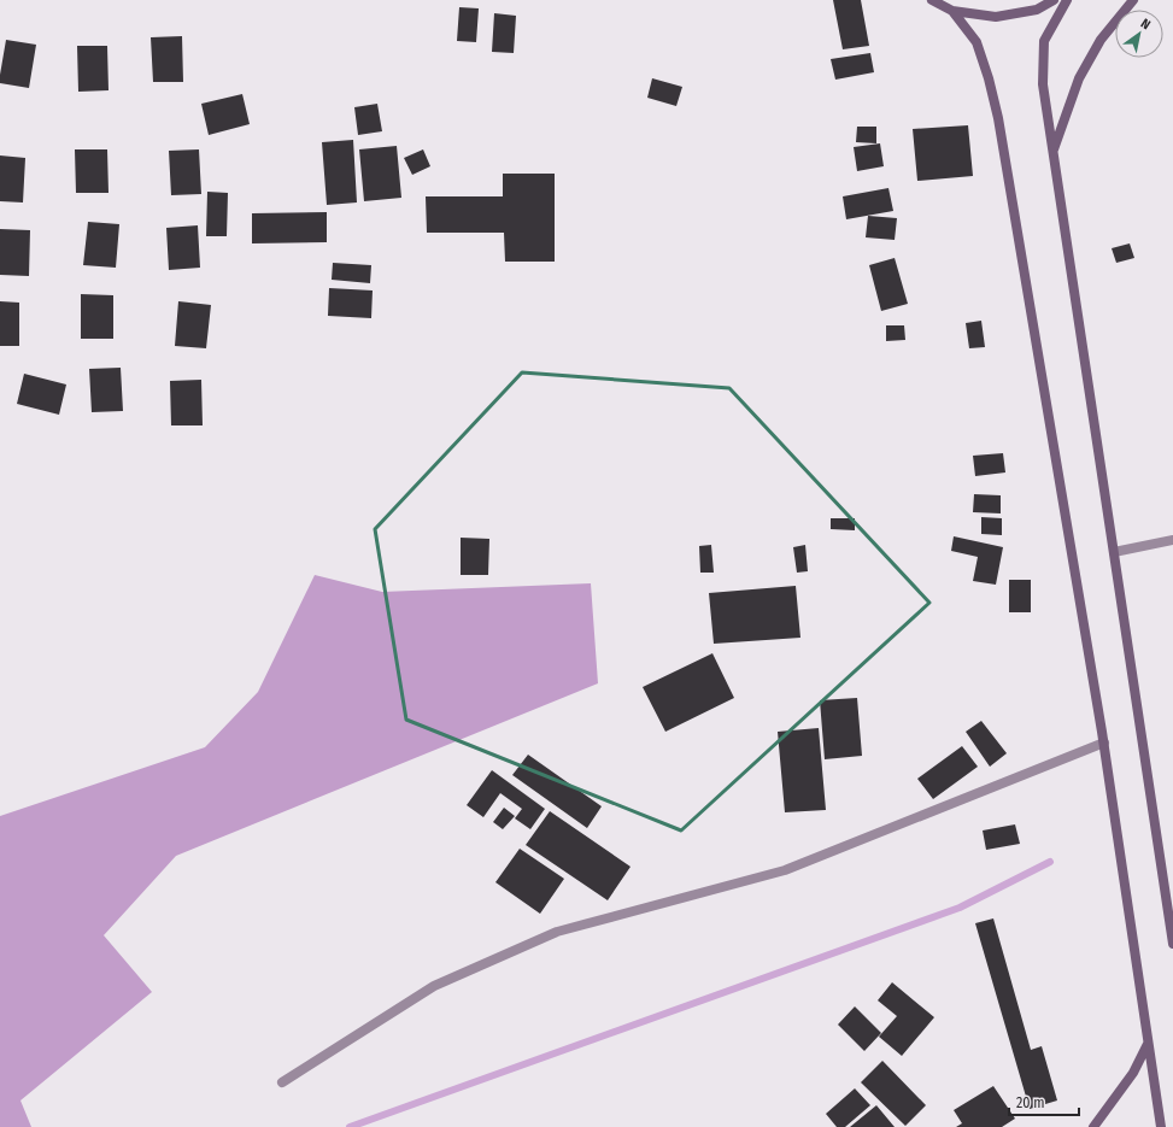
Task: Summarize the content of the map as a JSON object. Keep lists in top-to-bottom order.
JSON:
{
  "scale_bar": "20 m",
  "north": "top right"
}
